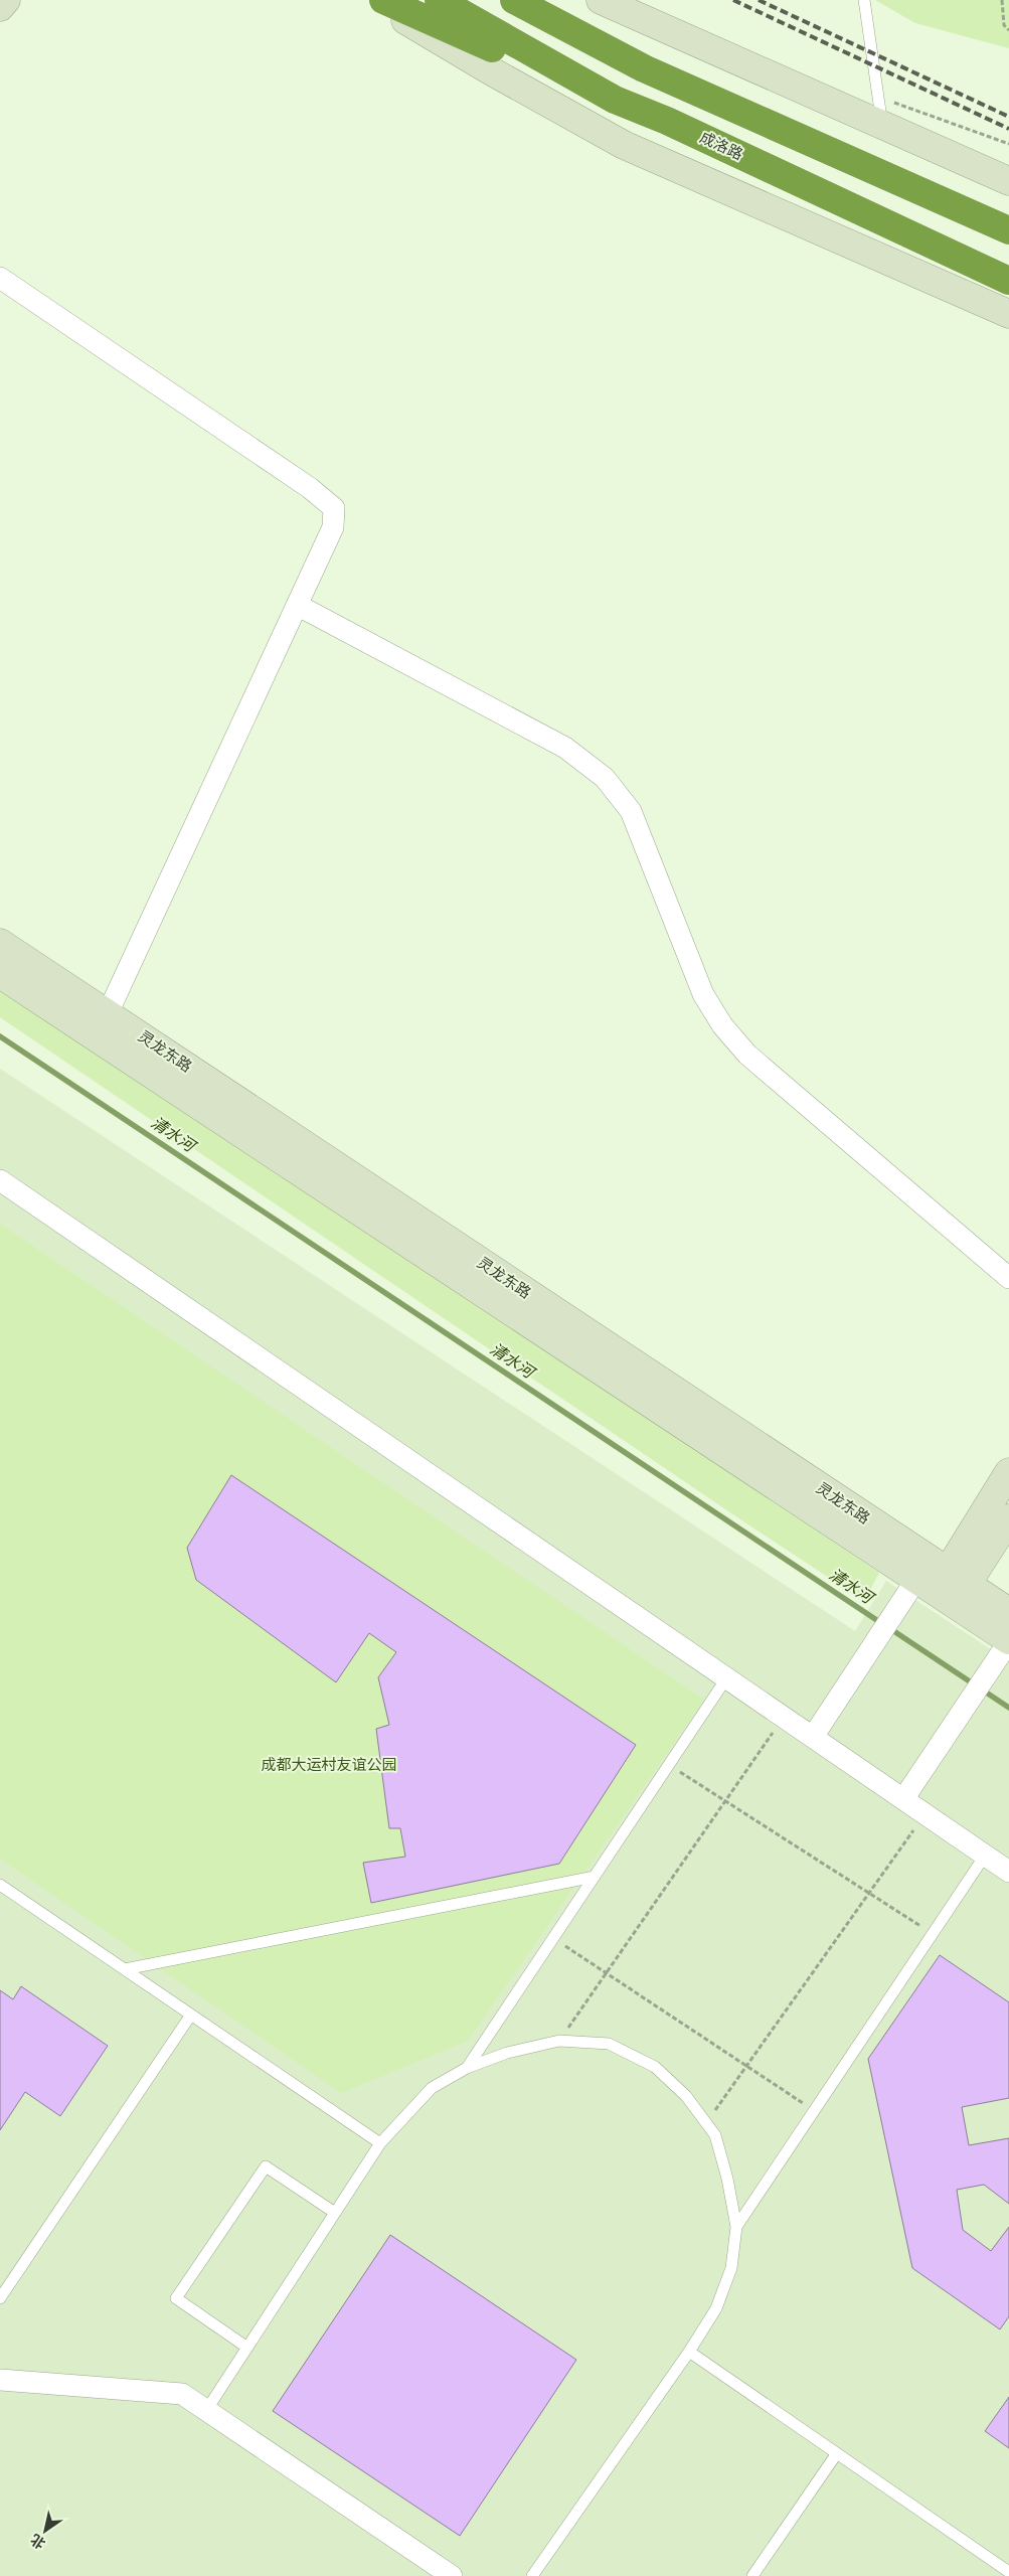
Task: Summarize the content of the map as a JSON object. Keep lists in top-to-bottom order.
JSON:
{
  "streets": {
    "highway": ["成洛路"],
    "main road": ["灵龙东路"]
  },
  "water": ["清水河"],
  "parks": ["成都大运村友谊公园"],
  "north": "bottom left"
}
